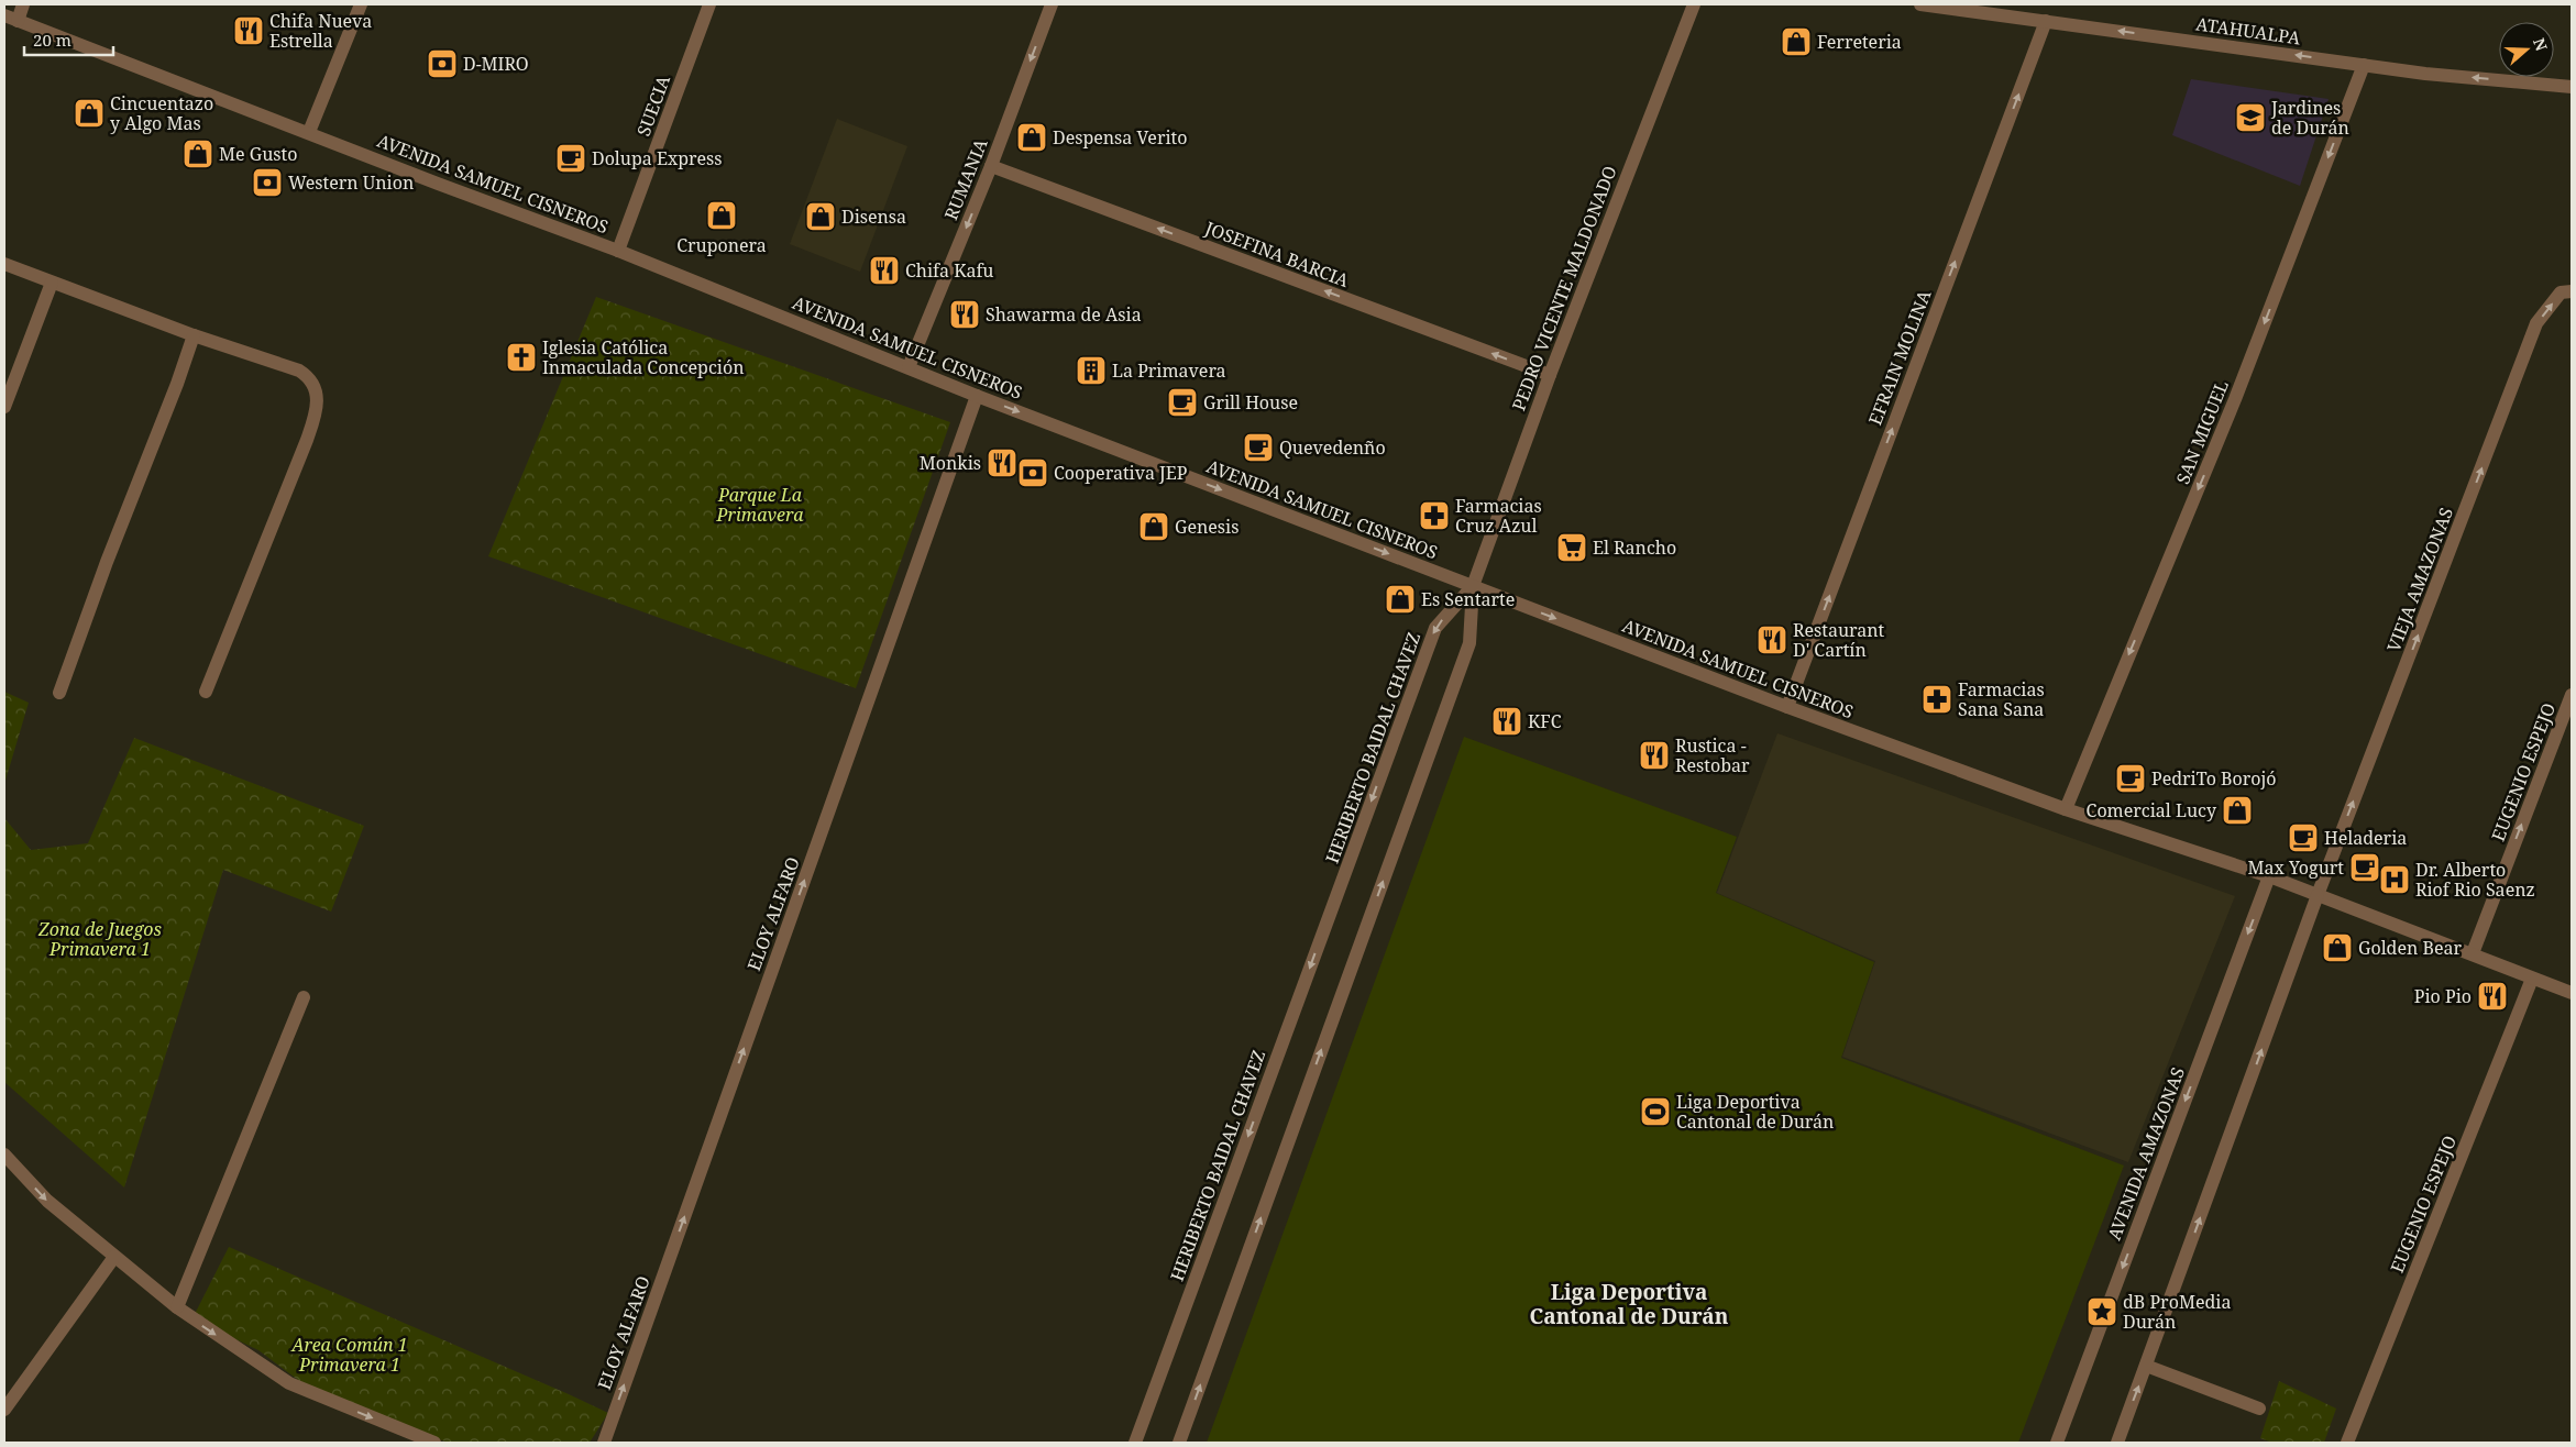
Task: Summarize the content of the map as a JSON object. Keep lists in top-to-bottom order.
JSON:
{
  "streets": {
    "street": [
      "ATAHUALPA",
      "SUECIA",
      "RUMANIA",
      "AVENIDA SAMUEL CISNEROS",
      "JOSEFINA BARCIA",
      "PEDRO VICENTE MALDONADO",
      "EFRAIN MOLINA",
      "SAN MIGUEL",
      "VIEJA AMAZONAS",
      "HERIBERTO BAIDAL CHAVEZ",
      "EUGENIO ESPEJO",
      "ELOY ALFARO",
      "AVENIDA AMAZONAS"
    ]
  },
  "crossings": [
    ["ATAHUALPA", "EFRAIN MOLINA"],
    ["ATAHUALPA", "SAN MIGUEL"],
    ["SUECIA", "AVENIDA SAMUEL CISNEROS"],
    ["RUMANIA", "AVENIDA SAMUEL CISNEROS"],
    ["RUMANIA", "JOSEFINA BARCIA"],
    ["AVENIDA SAMUEL CISNEROS", "PEDRO VICENTE MALDONADO"],
    ["AVENIDA SAMUEL CISNEROS", "EFRAIN MOLINA"],
    ["AVENIDA SAMUEL CISNEROS", "SAN MIGUEL"],
    ["AVENIDA SAMUEL CISNEROS", "VIEJA AMAZONAS"],
    ["AVENIDA SAMUEL CISNEROS", "HERIBERTO BAIDAL CHAVEZ"],
    ["AVENIDA SAMUEL CISNEROS", "EUGENIO ESPEJO"],
    ["AVENIDA SAMUEL CISNEROS", "ELOY ALFARO"],
    ["AVENIDA SAMUEL CISNEROS", "AVENIDA AMAZONAS"],
    ["JOSEFINA BARCIA", "PEDRO VICENTE MALDONADO"],
    ["PEDRO VICENTE MALDONADO", "HERIBERTO BAIDAL CHAVEZ"]
  ],
  "one_way": [
    "ATAHUALPA",
    "RUMANIA",
    "JOSEFINA BARCIA",
    "EFRAIN MOLINA",
    "SAN MIGUEL",
    "VIEJA AMAZONAS",
    "EUGENIO ESPEJO",
    "ELOY ALFARO"
  ],
  "districts": ["Liga Deportiva Cantonal de Durán"],
  "parks": ["Parque La Primavera", "Zona de Juegos Primavera 1", "Area Común 1 Primavera 1"],
  "places": {
    "restaurant": [
      "Chifa Nueva Estrella",
      "Chifa Kafu",
      "Shawarma de Asia",
      "Monkis",
      "Restaurant D' Cartín",
      "KFC",
      "Rustica - Restobar",
      "Pio Pio"
    ],
    "shop": [
      "Ferreteria",
      "Cincuentazo y Algo Mas",
      "Despensa Verito",
      "Me Gusto",
      "Cruponera",
      "Disensa",
      "Genesis",
      "Es Sentarte",
      "Comercial Lucy",
      "Golden Bear"
    ],
    "bank": ["D-MIRO", "Western Union", "Cooperativa JEP"],
    "school or university": ["Jardines de Durán"],
    "cafe": [
      "Dolupa Express",
      "Grill House",
      "Quevedenño",
      "PedriTo Borojó",
      "Heladeria",
      "Max Yogurt"
    ],
    "church": ["Iglesia Católica Inmaculada Concepción"],
    "building": ["La Primavera"],
    "pharmacy": ["Farmacias Cruz Azul", "Farmacias Sana Sana"],
    "supermarket": ["El Rancho"],
    "hospital": ["Dr. Alberto Riof Rio Saenz"],
    "sports": ["Liga Deportiva Cantonal de Durán"],
    "place": ["dB ProMedia Durán"]
  },
  "scale_bar": "20 m",
  "north": "right"
}
